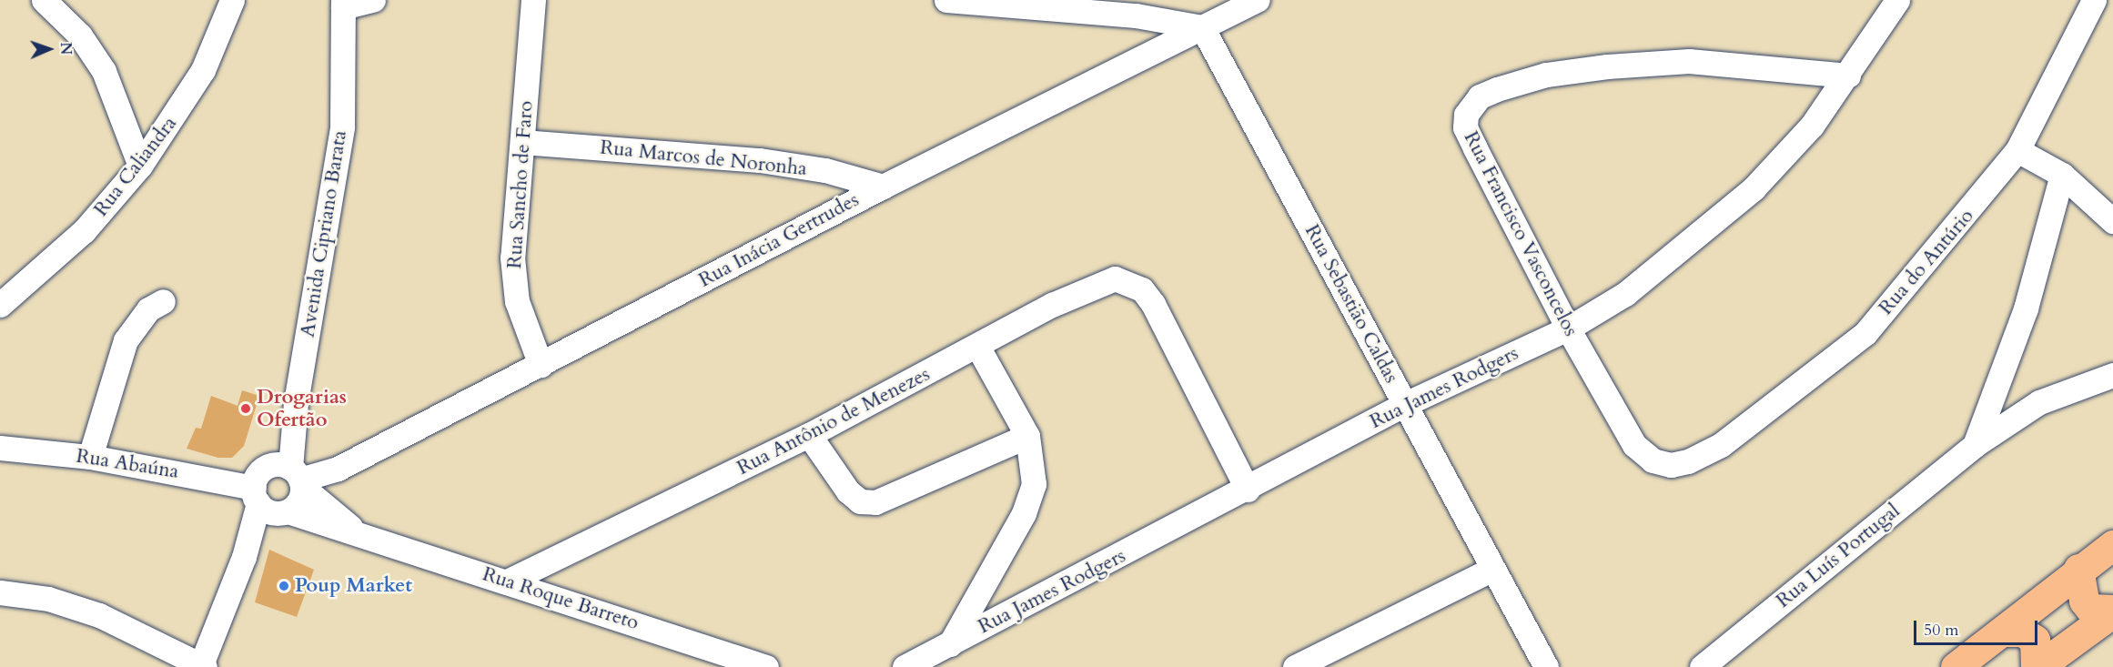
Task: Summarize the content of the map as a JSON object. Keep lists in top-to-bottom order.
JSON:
{
  "streets": {
    "street": [
      "Rua Marcos de Noronha",
      "Rua Caliandra",
      "Rua Sancho de Faro",
      "Avenida Cipriano Barata",
      "Rua Francisco Vasconcelos",
      "Rua Inácia Gertrudes",
      "Rua do Antúrio",
      "Rua Sebastião Caldas",
      "Rua James Rodgers",
      "Rua Antônio de Menezes",
      "Rua Abaúna",
      "Rua Luís Portugal",
      "Rua Roque Barreto"
    ]
  },
  "crossings": [
    ["Rua Marcos de Noronha", "Rua Sancho de Faro"],
    ["Rua Marcos de Noronha", "Rua Inácia Gertrudes"],
    ["Rua Sancho de Faro", "Rua Inácia Gertrudes"],
    ["Avenida Cipriano Barata", "Rua Inácia Gertrudes"],
    ["Avenida Cipriano Barata", "Rua Roque Barreto"],
    ["Rua Francisco Vasconcelos", "Rua do Antúrio"],
    ["Rua Francisco Vasconcelos", "Rua James Rodgers"],
    ["Rua Inácia Gertrudes", "Rua Sebastião Caldas"],
    ["Rua Inácia Gertrudes", "Rua Roque Barreto"],
    ["Rua Sebastião Caldas", "Rua James Rodgers"],
    ["Rua James Rodgers", "Rua Antônio de Menezes"],
    ["Rua Antônio de Menezes", "Rua Roque Barreto"],
    ["Rua Abaúna", "Rua Roque Barreto"]
  ],
  "places": ["Drogarias Ofertão", "Poup Market"],
  "scale_bar": "50 m",
  "north": "right"
}
